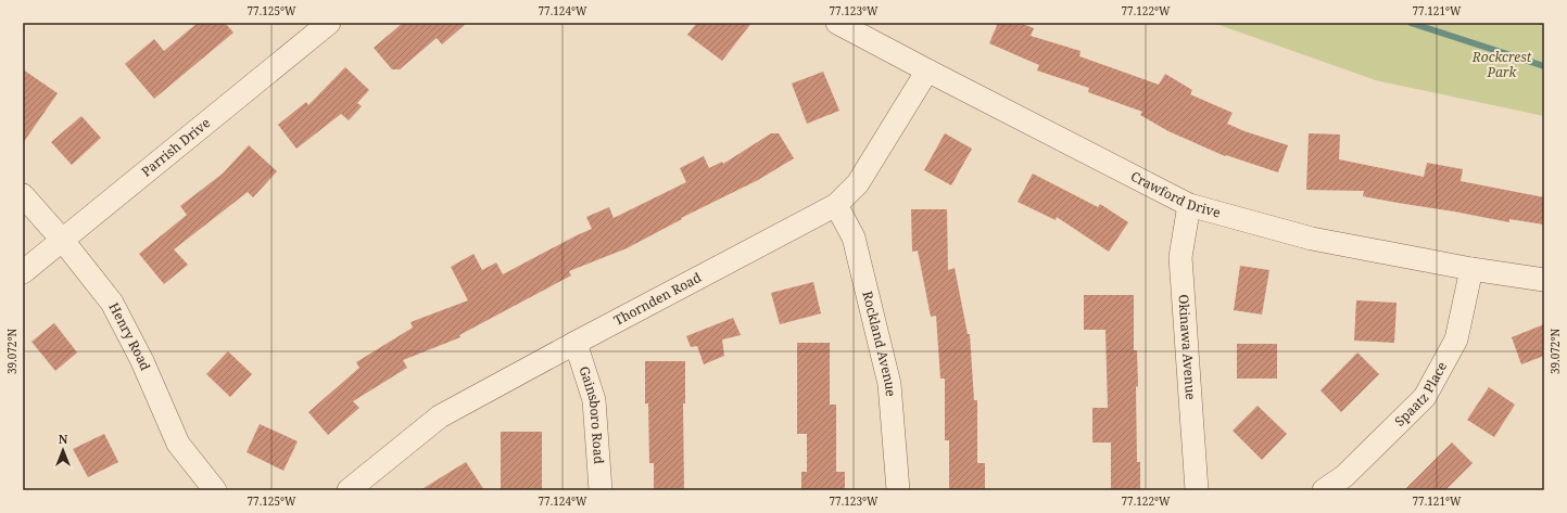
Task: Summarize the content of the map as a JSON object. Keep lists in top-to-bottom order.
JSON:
{
  "streets": {
    "street": [
      "Parrish Drive",
      "Crawford Drive",
      "Thornden Road",
      "Henry Road",
      "Rockland Avenue",
      "Okinawa Avenue",
      "Spaatz Place",
      "Gainsboro Road"
    ]
  },
  "crossings": [
    ["Parrish Drive", "Henry Road"],
    ["Crawford Drive", "Thornden Road"],
    ["Crawford Drive", "Okinawa Avenue"],
    ["Crawford Drive", "Spaatz Place"],
    ["Thornden Road", "Rockland Avenue"],
    ["Thornden Road", "Gainsboro Road"]
  ],
  "parks": ["Rockcrest Park"],
  "north": "top",
  "coordinates": [
    "77.125°W",
    "77.124°W",
    "77.123°W",
    "77.122°W",
    "77.121°W",
    "39.072°N"
  ]
}
